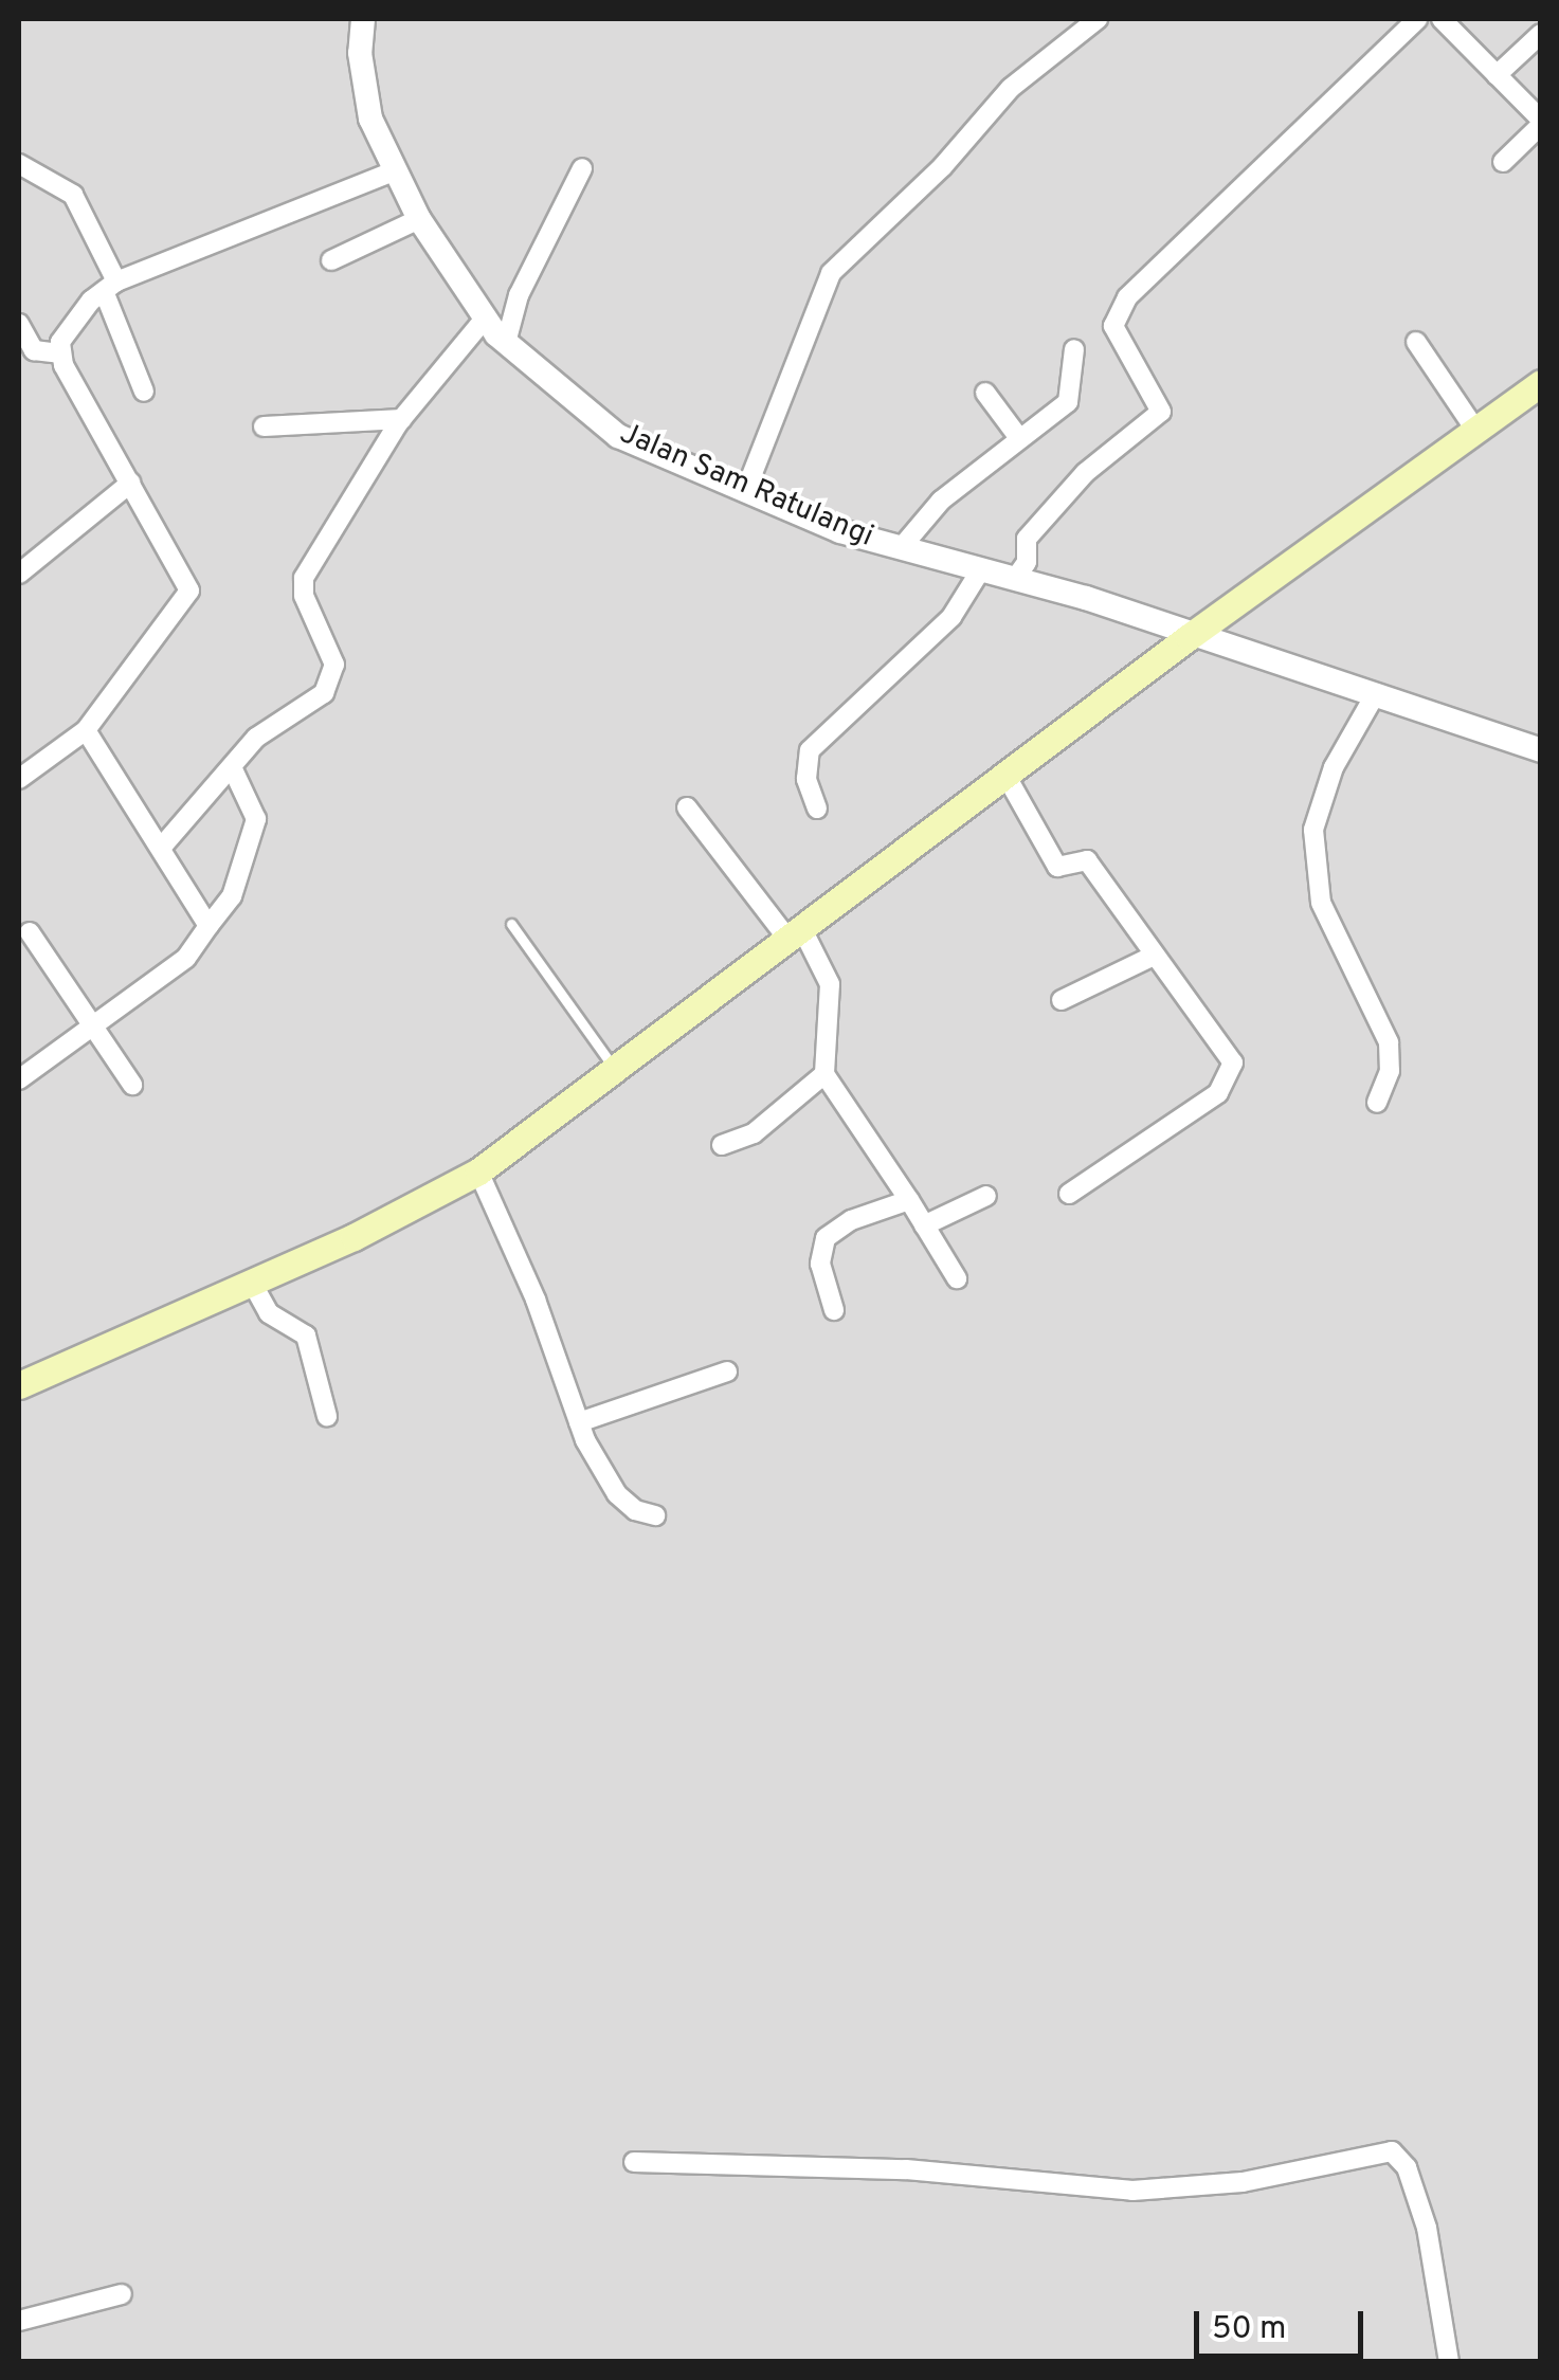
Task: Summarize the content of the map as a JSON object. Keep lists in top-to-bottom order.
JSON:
{
  "streets": {
    "street": ["Jalan Sam Ratulangi"]
  },
  "scale_bar": "50 m"
}
